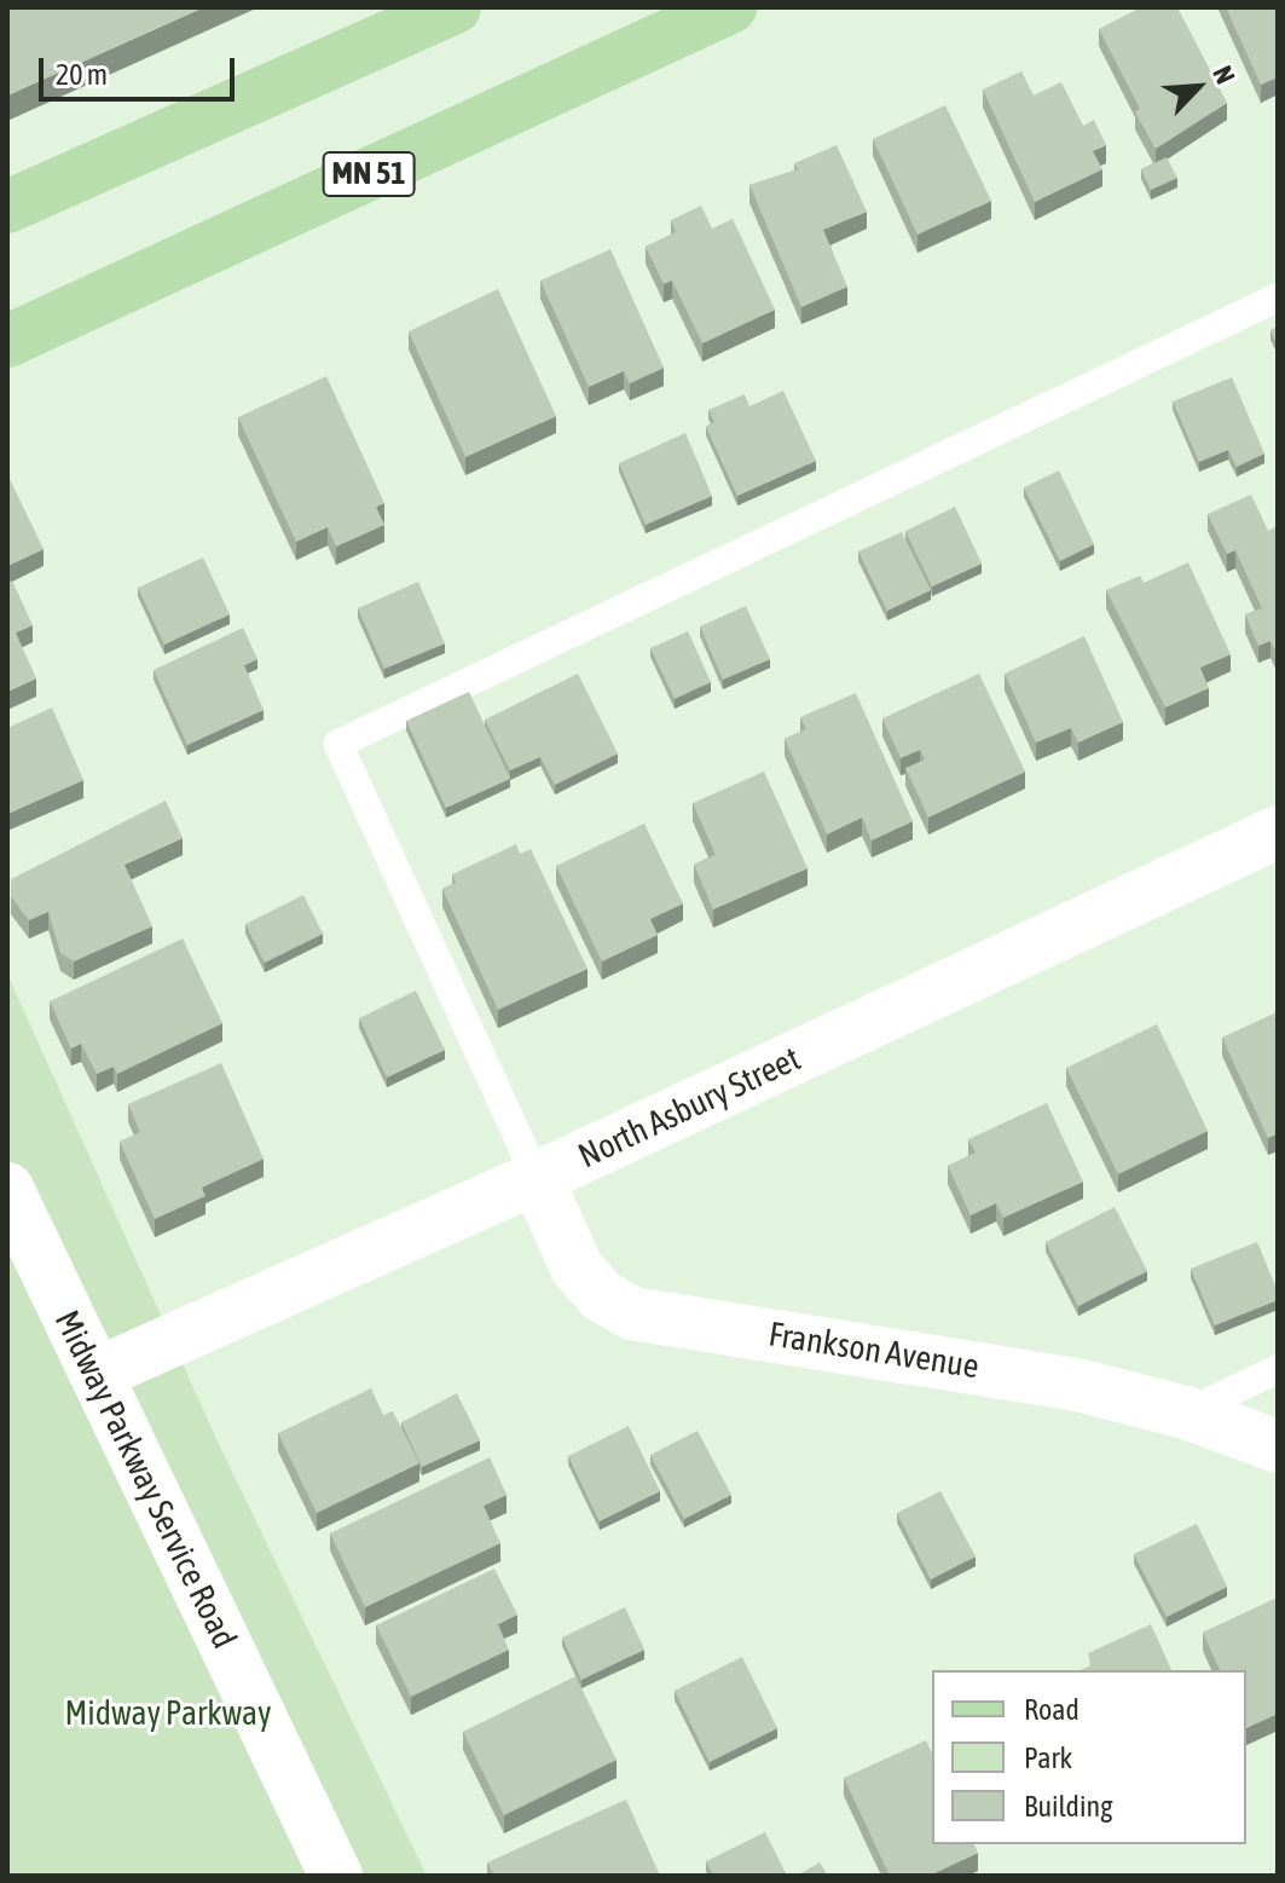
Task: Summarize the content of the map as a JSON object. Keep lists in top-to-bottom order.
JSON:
{
  "streets": {
    "main road": ["MN 51"],
    "street": ["North Asbury Street", "Frankson Avenue", "Midway Parkway Service Road"]
  },
  "crossings": [
    ["North Asbury Street", "Frankson Avenue"],
    ["North Asbury Street", "Midway Parkway Service Road"]
  ],
  "parks": ["Midway Parkway"],
  "legend": ["Road", "Park", "Building"],
  "scale_bar": "20 m",
  "north": "top right"
}
